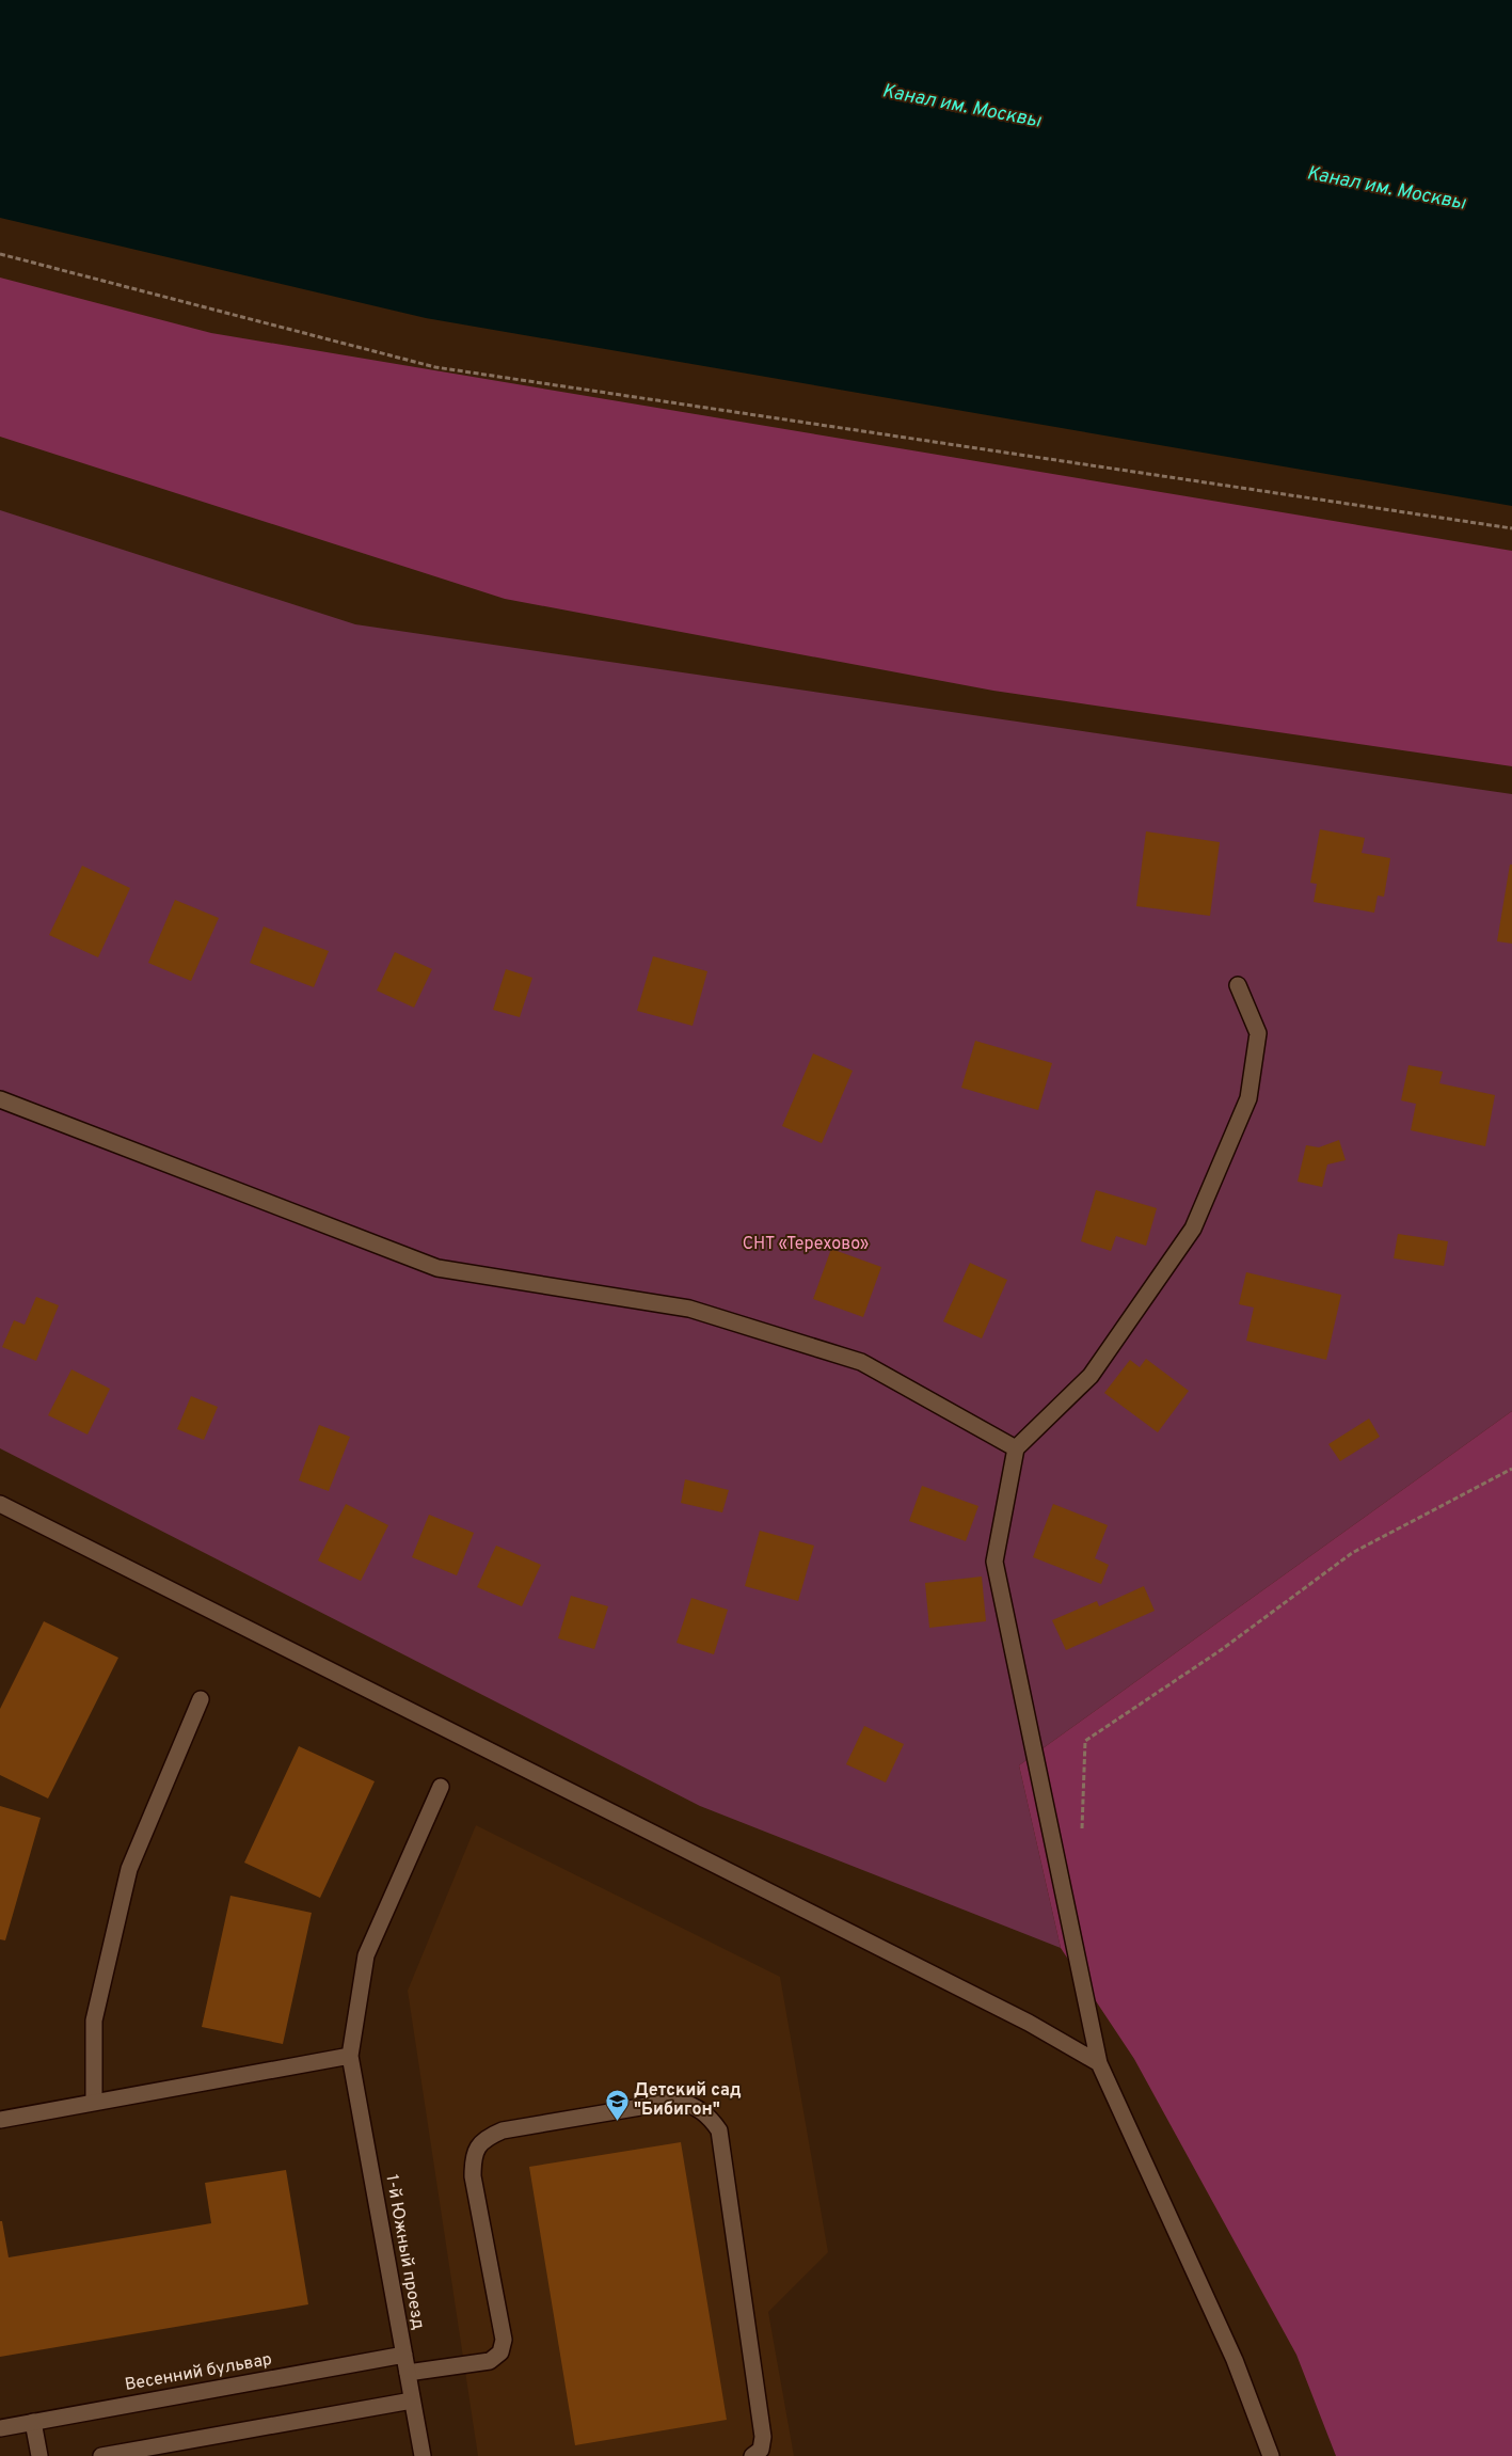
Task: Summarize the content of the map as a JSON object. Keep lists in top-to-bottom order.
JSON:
{
  "streets": {
    "street": ["1-й Южный проезд", "Весенний бульвар"]
  },
  "crossings": [
    ["1-й Южный проезд", "Весенний бульвар"]
  ],
  "water": ["Канал им. Москвы"],
  "parks": ["СНТ «Терехово»"],
  "places": {
    "school or university": ["Детский сад \"Бибигон\""]
  }
}
